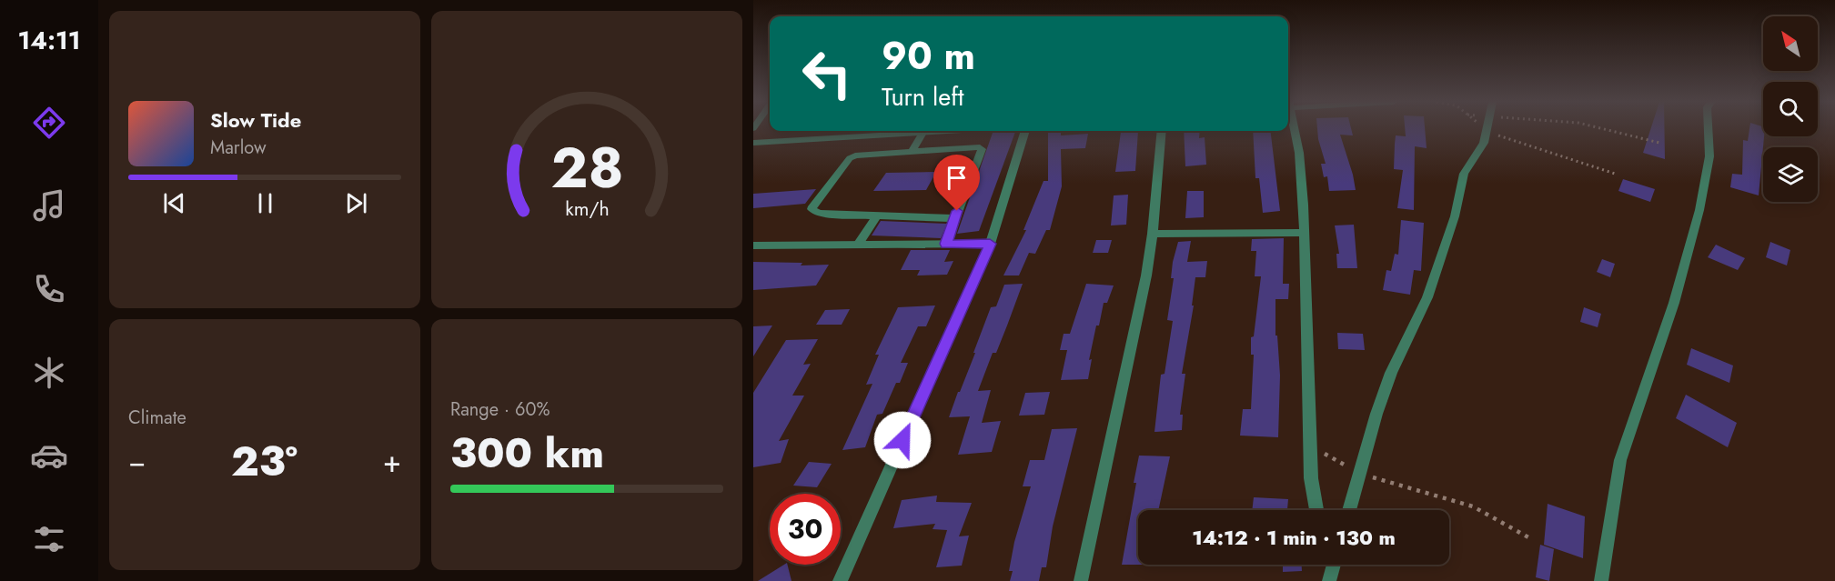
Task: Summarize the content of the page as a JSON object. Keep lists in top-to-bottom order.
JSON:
{
  "north": "top left",
  "page": {
    "tabs": "14:11",
    "turn": ["90 m", "Turn left"],
    "song": ["Slow Tide", "Marlow"],
    "tile": [
      "Climate",
      ["Range · 60%", "300 km"]
    ],
    "heat": ["−", "23°", "+"],
    "limit": "30",
    "trip": "14:12 · 1 min · 130 m",
    "gauge": ["28", "km/h"]
  }
}
